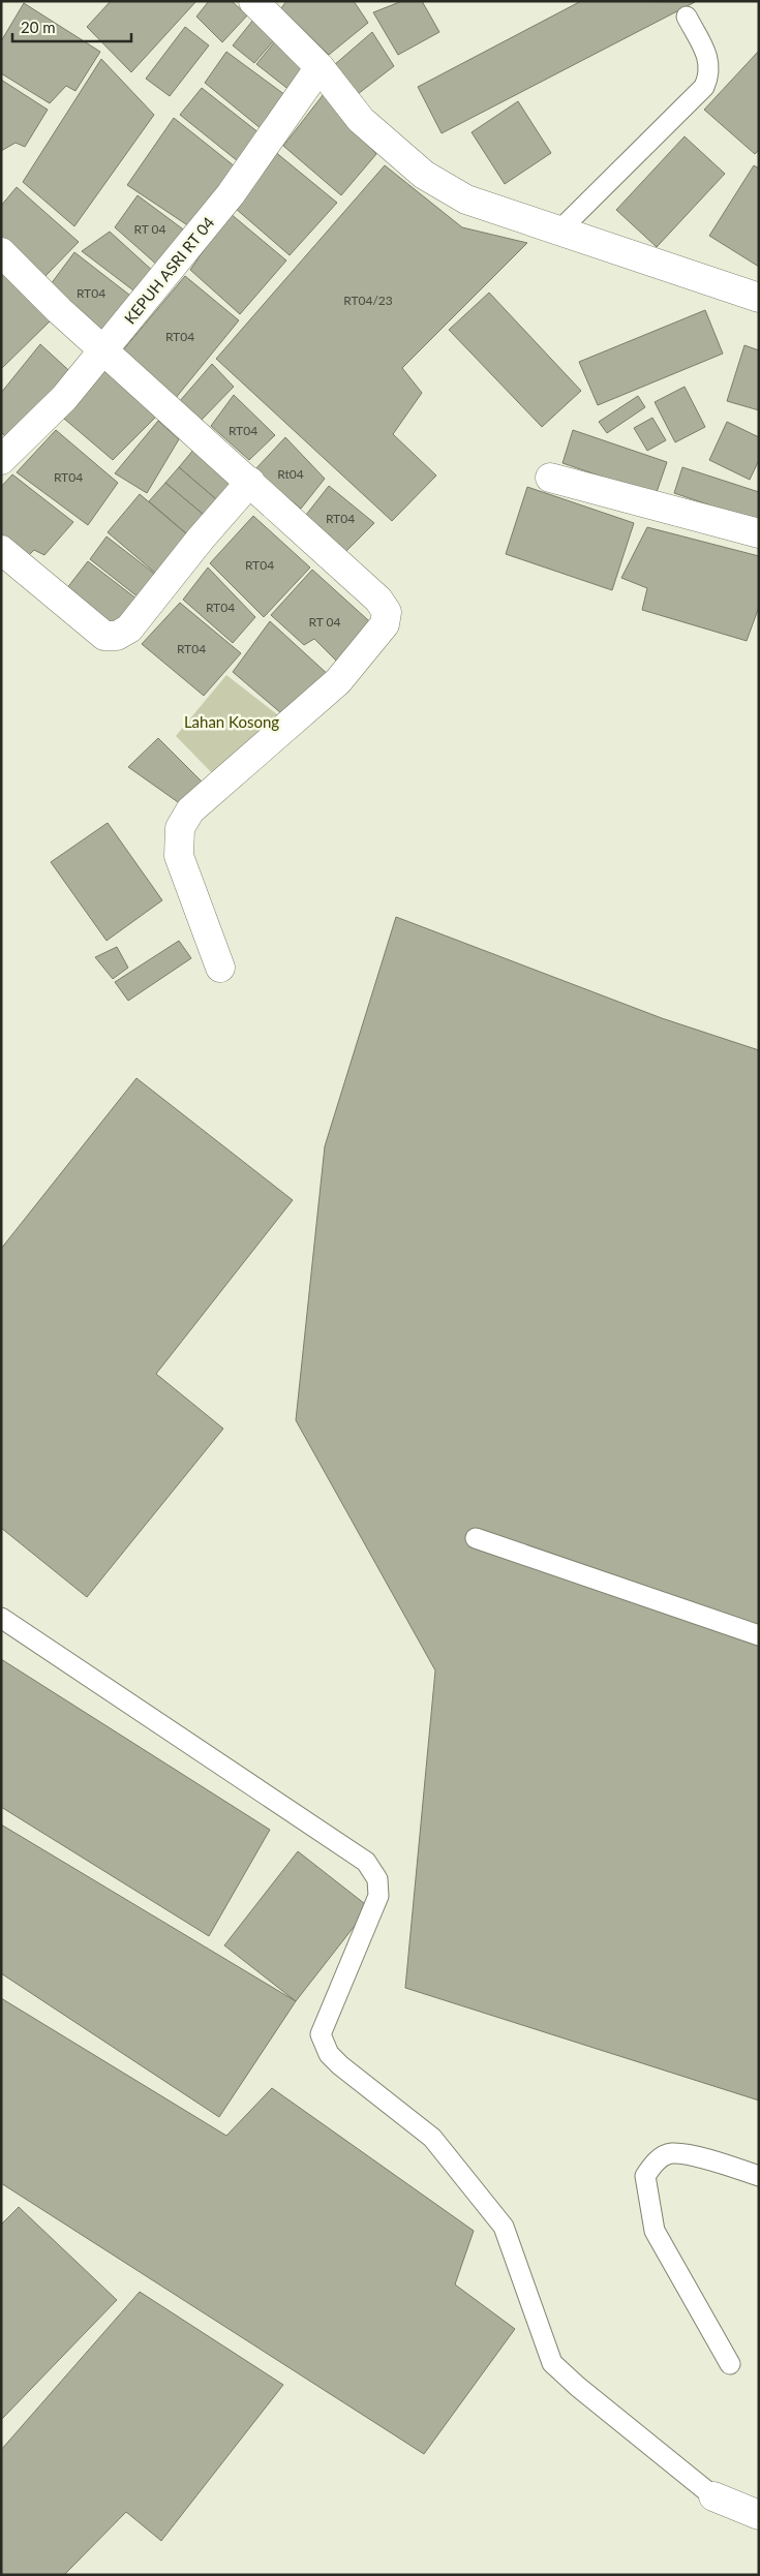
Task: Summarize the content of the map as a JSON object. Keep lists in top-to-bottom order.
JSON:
{
  "streets": {
    "street": ["KEPUH ASRI RT 04"]
  },
  "parks": ["Lahan Kosong"],
  "house_numbers": [
    "RT 04",
    "RT04",
    "RT04/23",
    "RT04",
    "RT04",
    "Rt04",
    "RT04",
    "RT04",
    "RT04",
    "RT04",
    "RT 04",
    "RT04"
  ],
  "scale_bar": "20 m"
}
